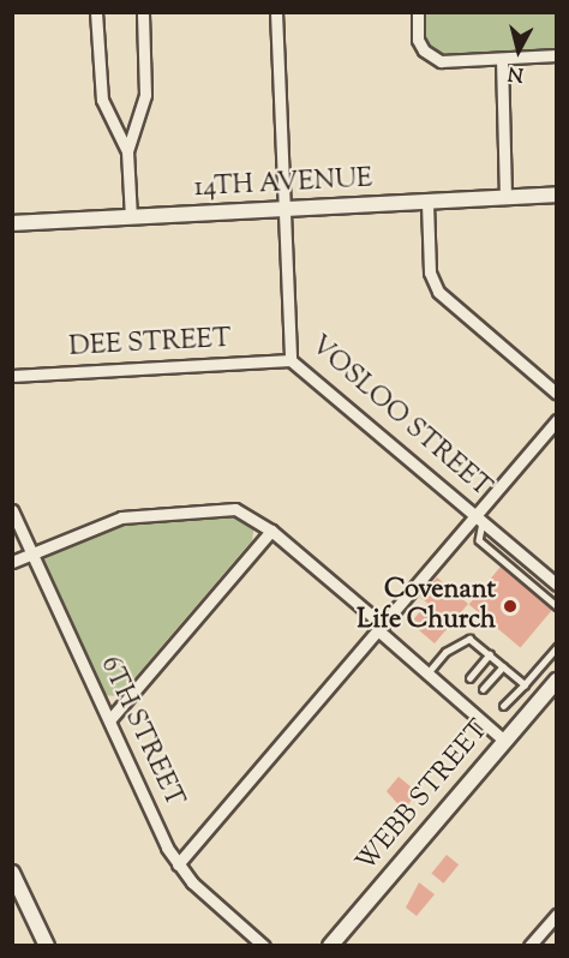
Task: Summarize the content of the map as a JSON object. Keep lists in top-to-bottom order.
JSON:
{
  "streets": {
    "street": [
      "14TH AVENUE",
      "DEE STREET",
      "VOSLOO STREET",
      "6TH STREET",
      "WEBB STREET"
    ]
  },
  "crossings": [
    ["14TH AVENUE", "VOSLOO STREET"],
    ["DEE STREET", "VOSLOO STREET"]
  ],
  "places": ["Covenant Life Church"],
  "north": "bottom"
}
